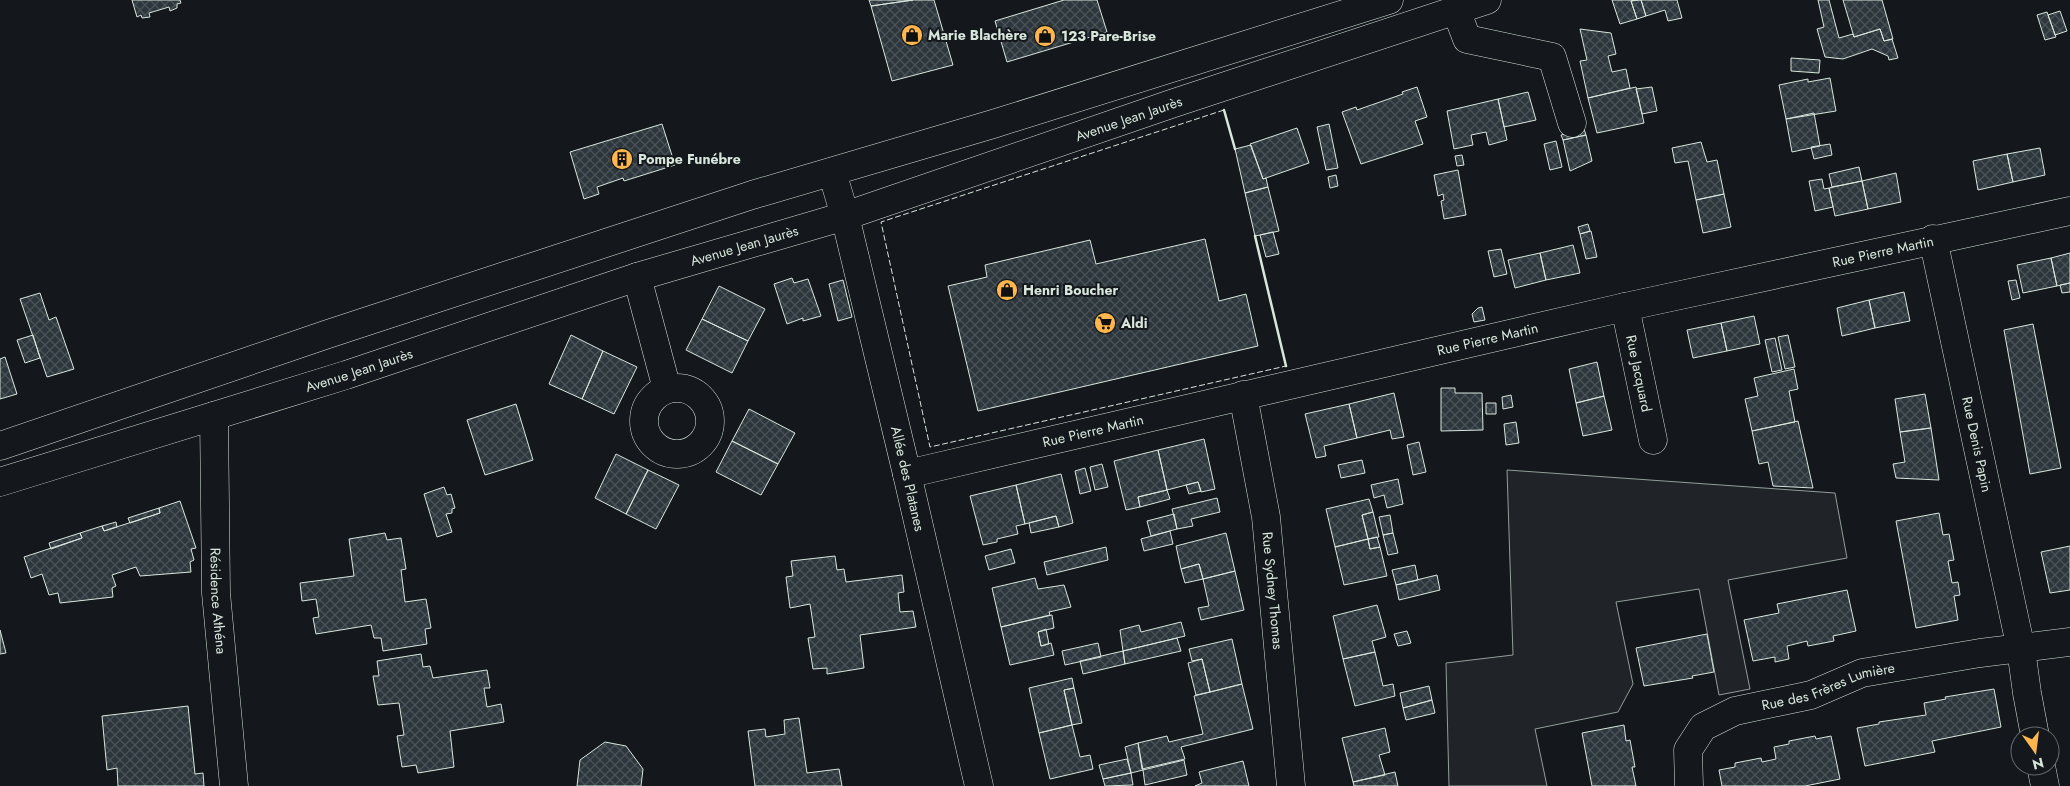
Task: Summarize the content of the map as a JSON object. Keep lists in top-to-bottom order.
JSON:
{
  "streets": {
    "street": [
      "Avenue Jean Jaurès",
      "Rue Pierre Martin",
      "Rue Jacquard",
      "Rue Denis Papin",
      "Allée des Platanes",
      "Rue Sydney Thomas",
      "Résidence Athéna",
      "Rue des Frères Lumière"
    ]
  },
  "crossings": [
    ["Avenue Jean Jaurès", "Allée des Platanes"],
    ["Avenue Jean Jaurès", "Résidence Athéna"],
    ["Rue Pierre Martin", "Rue Jacquard"],
    ["Rue Pierre Martin", "Rue Denis Papin"],
    ["Rue Pierre Martin", "Allée des Platanes"],
    ["Rue Pierre Martin", "Rue Sydney Thomas"],
    ["Rue Denis Papin", "Rue des Frères Lumière"]
  ],
  "places": {
    "shop": ["Marie Blachère", "123 Pare-Brise", "Henri Boucher"],
    "building": ["Pompe Funébre"],
    "supermarket": ["Aldi"]
  },
  "north": "bottom"
}
